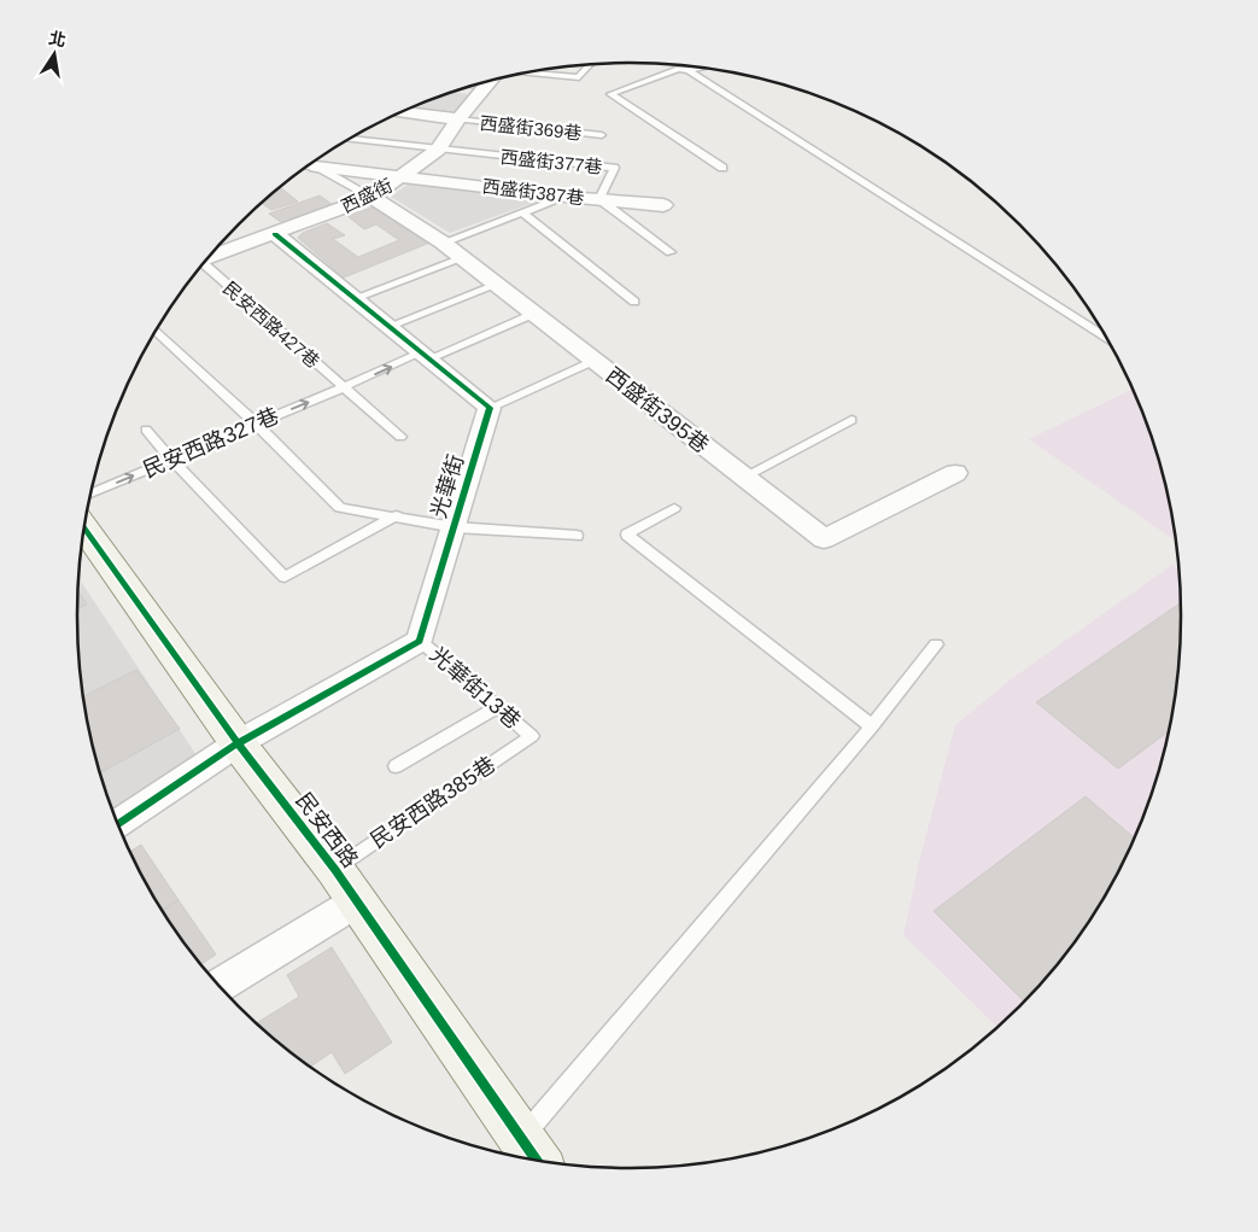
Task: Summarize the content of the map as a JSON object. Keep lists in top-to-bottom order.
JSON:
{
  "streets": {
    "street": [
      "西盛街387巷",
      "西盛街",
      "西盛街395巷",
      "光華街",
      "民安西路"
    ],
    "lane": [
      "西盛街369巷",
      "西盛街377巷",
      "民安西路427巷",
      "民安西路327巷",
      "光華街13巷",
      "民安西路385巷"
    ]
  },
  "crossings": [
    ["西盛街369巷", "西盛街"],
    ["西盛街377巷", "西盛街387巷"],
    ["西盛街377巷", "西盛街"],
    ["西盛街387巷", "西盛街"],
    ["西盛街", "西盛街395巷"],
    ["民安西路427巷", "民安西路327巷"],
    ["西盛街395巷", "民安西路327巷"],
    ["光華街", "光華街13巷"],
    ["光華街13巷", "民安西路385巷"],
    ["民安西路385巷", "民安西路"]
  ],
  "one_way": ["民安西路327巷"],
  "north": "top"
}
